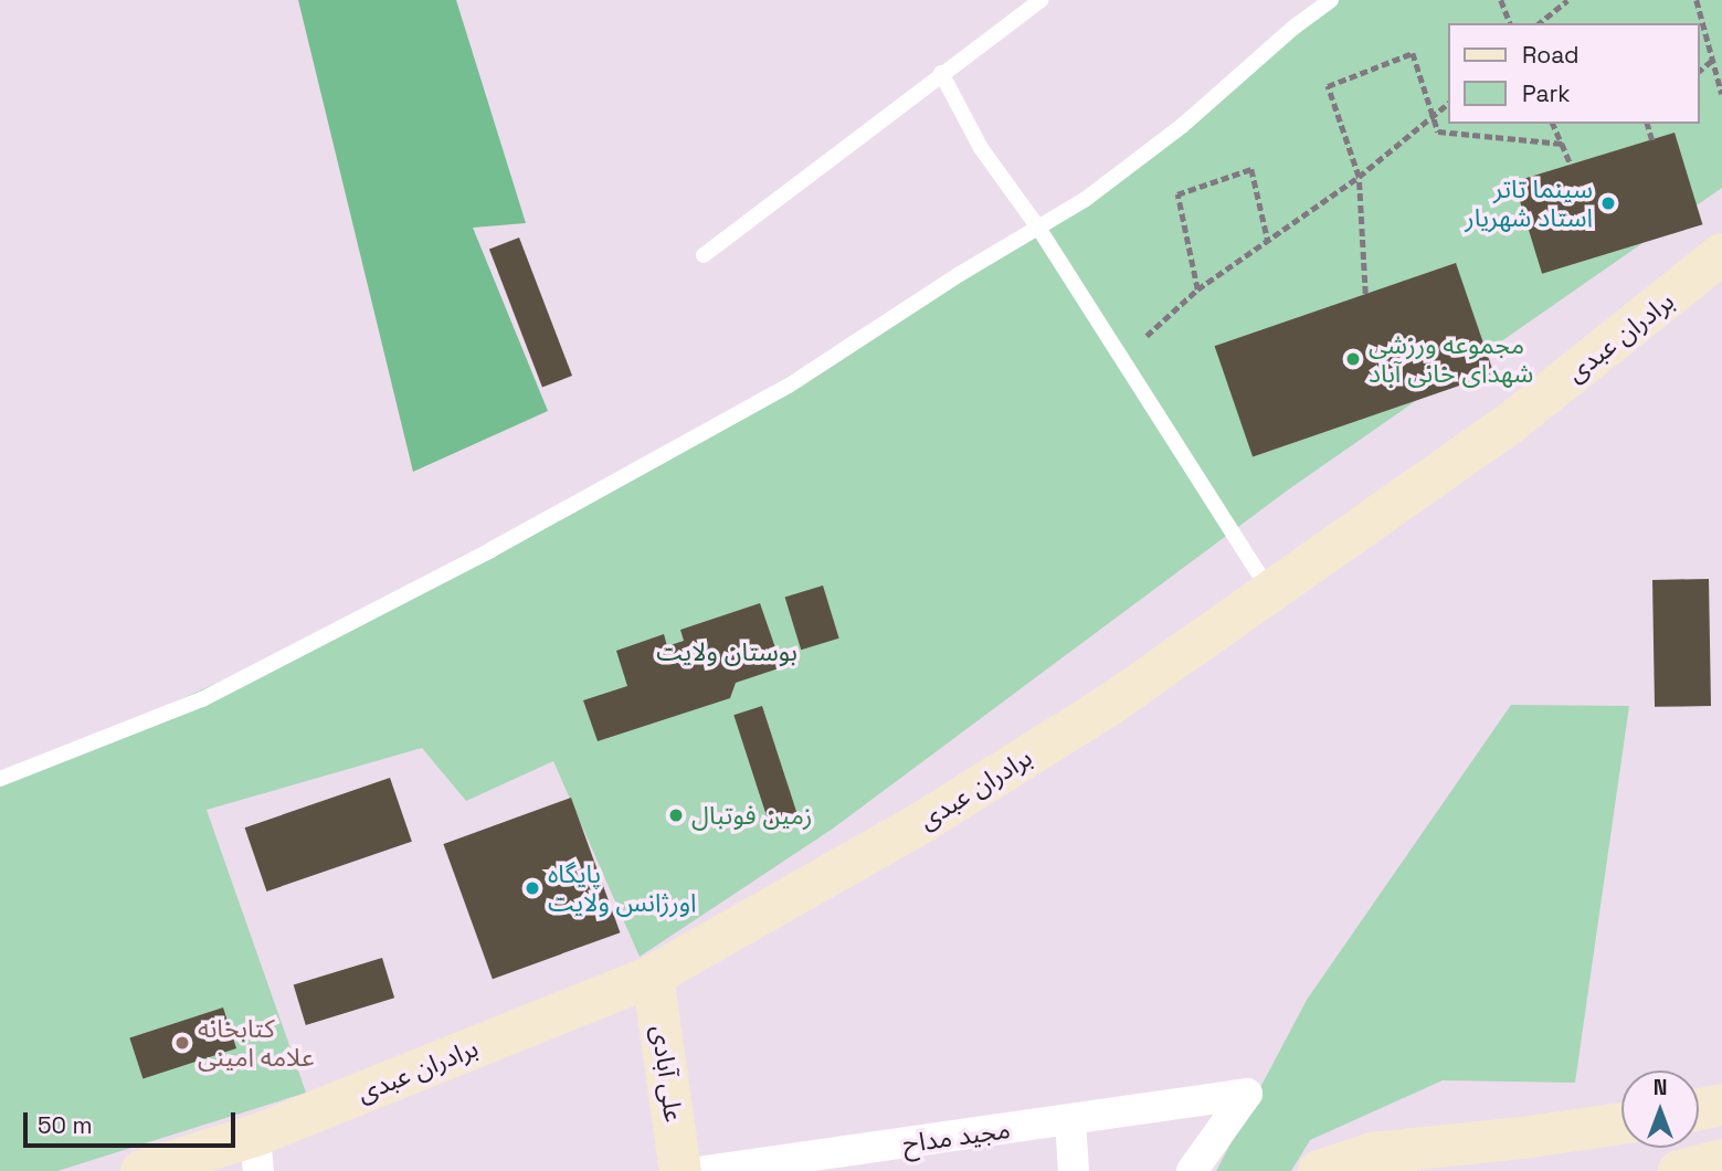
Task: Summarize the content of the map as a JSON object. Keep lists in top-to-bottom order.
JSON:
{
  "streets": {
    "main road": ["برادران عبدی", "علی آبادی"],
    "street": ["مجید مداح"]
  },
  "crossings": [
    ["برادران عبدی", "علی آبادی"]
  ],
  "parks": ["بوستان ولایت"],
  "places": [
    "سینما تاتر استاد شهریار",
    "مجموعه ورزشی شهدای خانی آباد",
    "زمین فوتبال",
    "پایگاه اورژانس ولایت",
    "کتابخانه علامه امینی"
  ],
  "legend": ["Road", "Park"],
  "scale_bar": "50 m",
  "north": "top"
}
